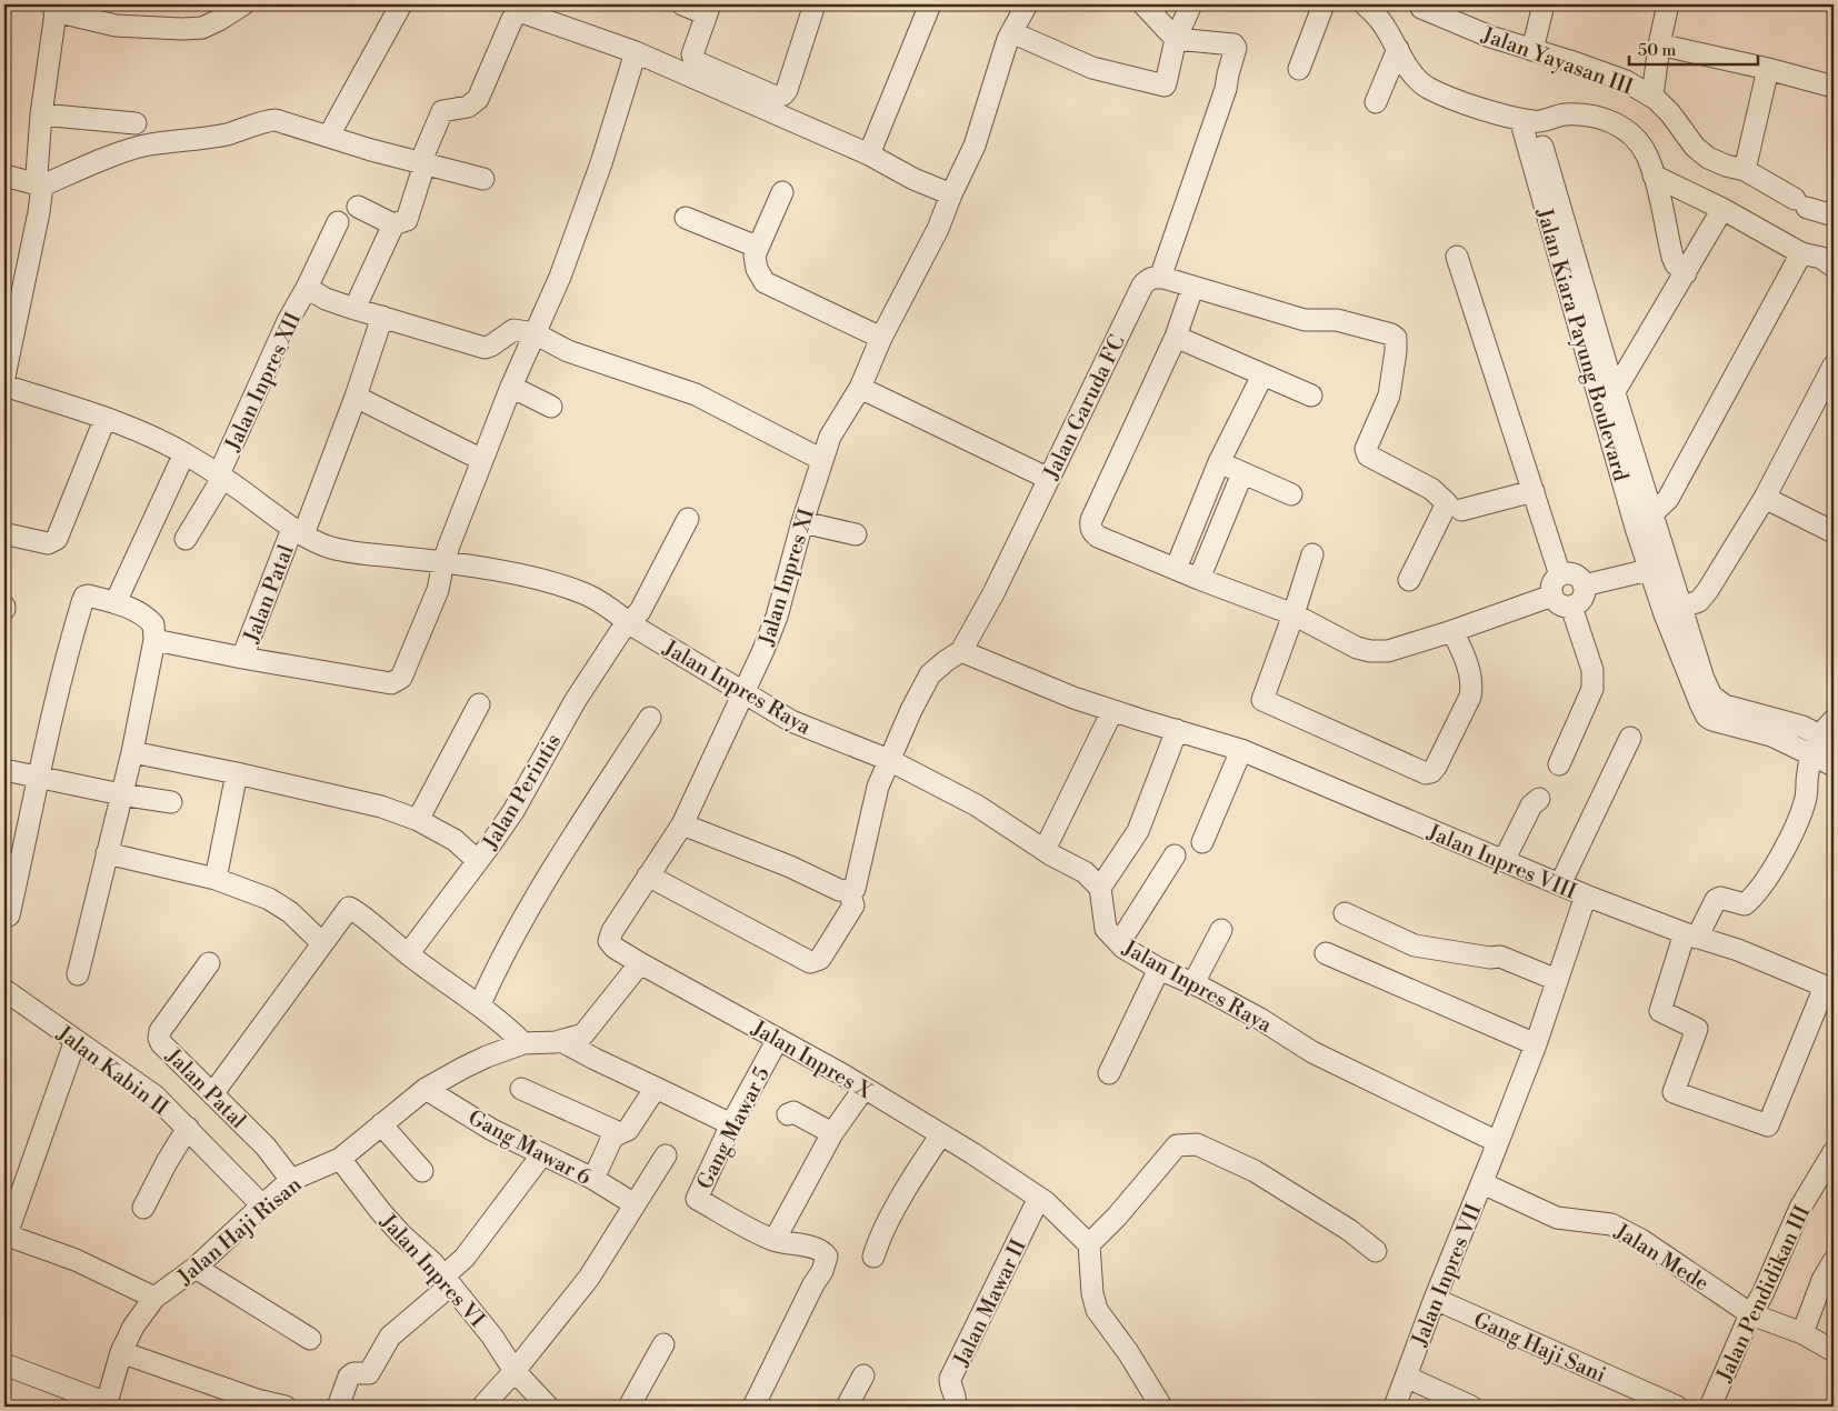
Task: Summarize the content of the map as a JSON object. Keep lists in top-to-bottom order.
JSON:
{
  "streets": {
    "street": [
      "Jalan Yayasan III",
      "Jalan Kiara Payung Boulevard",
      "Jalan Inpres XII",
      "Jalan Garuda FC",
      "Jalan Inpres XI",
      "Jalan Patal",
      "Jalan Inpres Raya",
      "Jalan Perintis",
      "Jalan Inpres VIII",
      "Jalan Inpres X",
      "Jalan Kabin II",
      "Gang Mawar 5",
      "Gang Mawar 6",
      "Jalan Haji Risan",
      "Jalan Mede",
      "Jalan Inpres VI",
      "Jalan Inpres VII",
      "Jalan Pendidikan III",
      "Jalan Mawar II",
      "Gang Haji Sani"
    ]
  },
  "crossings": [
    ["Jalan Inpres XII", "Jalan Inpres Raya"],
    ["Jalan Garuda FC", "Jalan Inpres Raya"],
    ["Jalan Garuda FC", "Jalan Inpres VIII"],
    ["Jalan Inpres XI", "Jalan Inpres Raya"],
    ["Jalan Inpres XI", "Jalan Inpres X"],
    ["Jalan Patal", "Jalan Inpres Raya"],
    ["Jalan Patal", "Jalan Haji Risan"],
    ["Jalan Inpres Raya", "Jalan Perintis"],
    ["Jalan Inpres Raya", "Jalan Inpres VIII"],
    ["Jalan Inpres Raya", "Jalan Inpres X"],
    ["Jalan Inpres Raya", "Jalan Inpres VII"],
    ["Jalan Inpres VIII", "Jalan Inpres VII"],
    ["Jalan Inpres X", "Gang Mawar 5"],
    ["Jalan Inpres X", "Jalan Haji Risan"],
    ["Jalan Inpres X", "Jalan Mawar II"],
    ["Jalan Kabin II", "Jalan Haji Risan"],
    ["Gang Mawar 6", "Jalan Haji Risan"],
    ["Jalan Haji Risan", "Jalan Inpres VI"],
    ["Jalan Mede", "Jalan Inpres VII"],
    ["Jalan Mede", "Jalan Pendidikan III"],
    ["Jalan Inpres VII", "Gang Haji Sani"]
  ],
  "scale_bar": "50 m"
}
